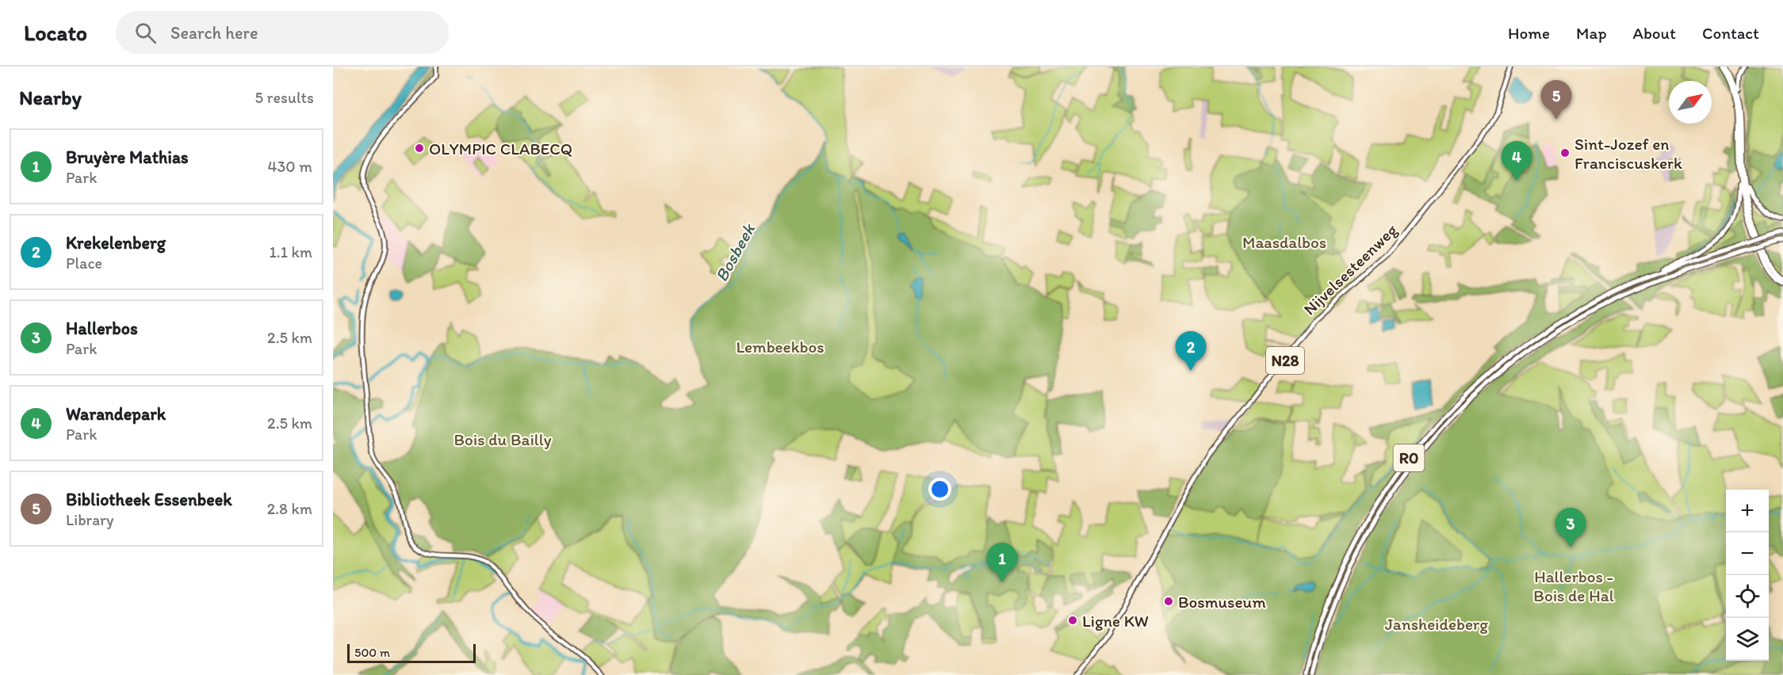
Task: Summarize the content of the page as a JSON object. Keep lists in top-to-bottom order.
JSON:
{
  "streets": {
    "highway": ["R0"],
    "main road": ["Nijvelsesteenweg", "N28"]
  },
  "water": ["Bosbeek"],
  "parks": [
    "Maasdalbos",
    "Lembeekbos",
    "Bois du Bailly",
    "Hallerbos - Bois de Hal",
    "Jansheideberg"
  ],
  "places": [
    "OLYMPIC CLABECQ",
    "Sint-Jozef en Franciscuskerk",
    "Bosmuseum",
    "Ligne KW"
  ],
  "scale_bar": "500 m",
  "north": "top right",
  "page": {
    "header": "Locato",
    "search": "Search here",
    "nav": [
      "Home",
      "Map",
      "About",
      "Contact"
    ],
    "heading": ["Nearby", "5 results"],
    "pins": [
      "5",
      "4",
      "2",
      "3",
      "1"
    ],
    "list": [
      {
        "mark": "1",
        "name": "Bruyère Mathias",
        "note": "Park",
        "value": "430 m"
      },
      {
        "mark": "2",
        "name": "Krekelenberg",
        "note": "Place",
        "value": "1.1 km"
      },
      {
        "mark": "3",
        "name": "Hallerbos",
        "note": "Park",
        "value": "2.5 km"
      },
      {
        "mark": "4",
        "name": "Warandepark",
        "note": "Park",
        "value": "2.5 km"
      },
      {
        "mark": "5",
        "name": "Bibliotheek Essenbeek",
        "note": "Library",
        "value": "2.8 km"
      }
    ],
    "map_buttons": ["+", "−"],
    "scale": "500 m"
  }
}
